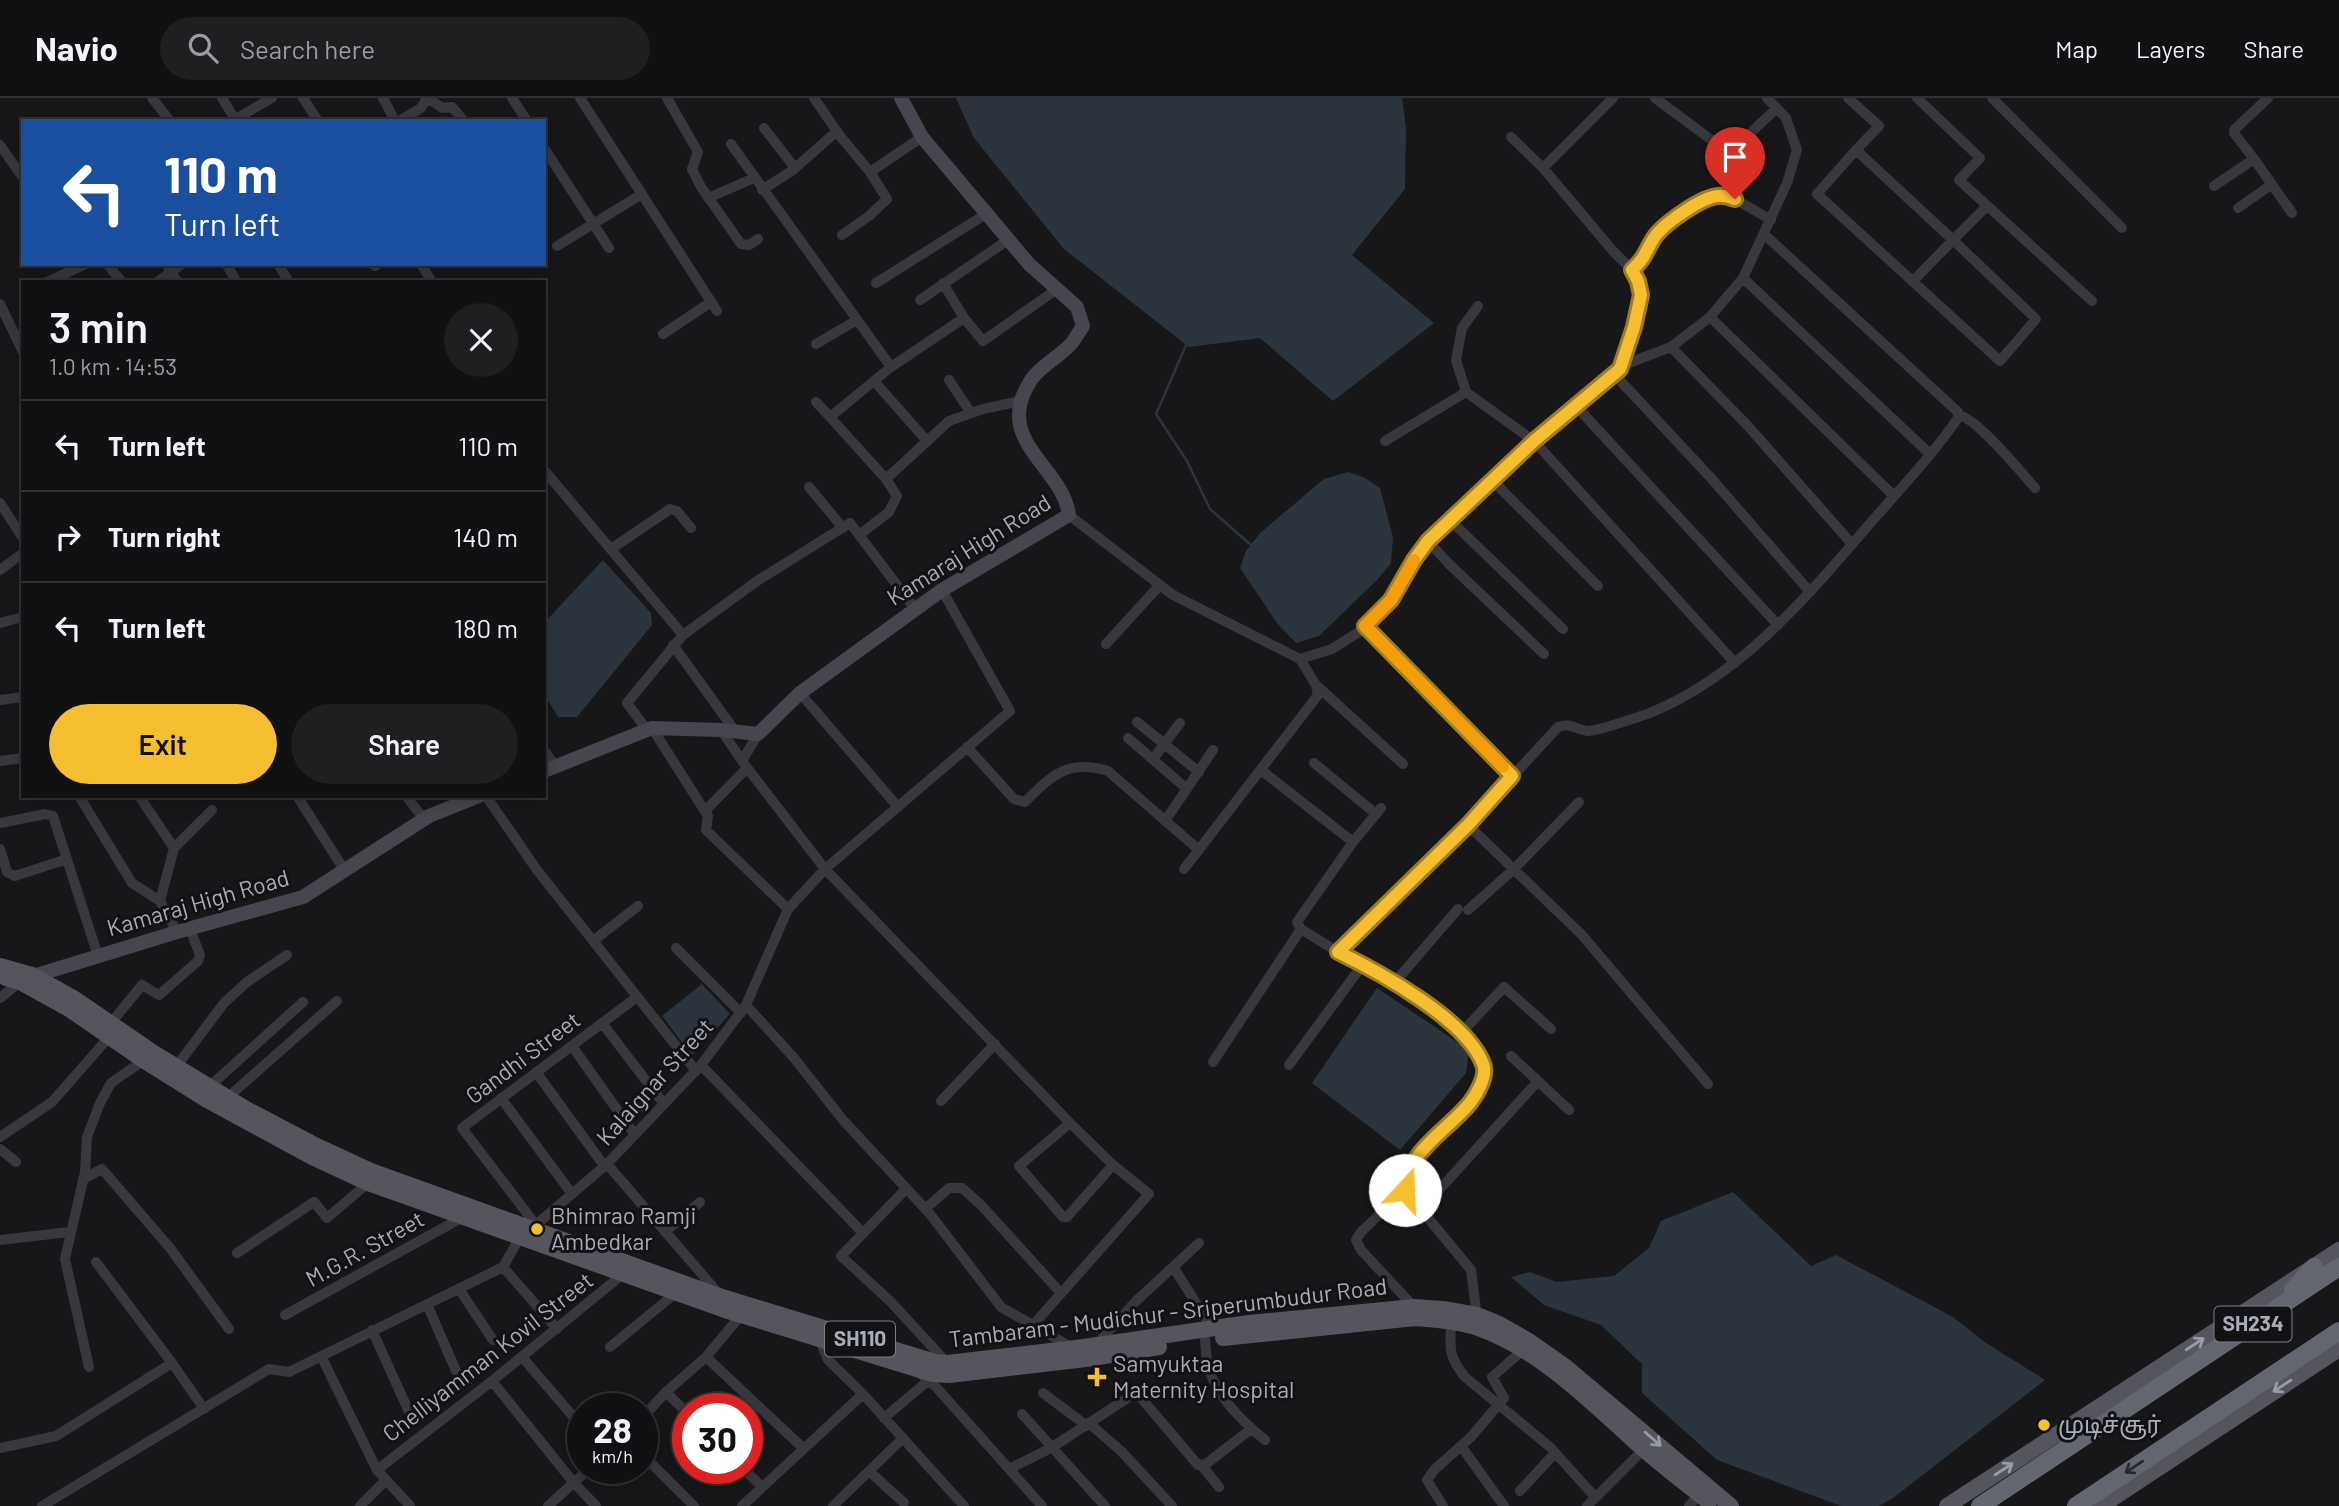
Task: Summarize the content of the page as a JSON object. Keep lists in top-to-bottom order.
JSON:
{
  "streets": {
    "highway": ["SH234"],
    "main road": ["Tambaram - Mudichur - Sriperumbudur Road", "SH110"],
    "street": [
      "Kamaraj High Road",
      "Gandhi Street",
      "Kalaignar Street",
      "M.G.R. Street",
      "Chelliyamman Kovil Street"
    ]
  },
  "crossings": [
    ["Kamaraj High Road", "Kalaignar Street"],
    ["Kamaraj High Road", "Tambaram - Mudichur - Sriperumbudur Road"],
    ["Gandhi Street", "Kalaignar Street"],
    ["Gandhi Street", "Tambaram - Mudichur - Sriperumbudur Road"],
    ["Kalaignar Street", "Tambaram - Mudichur - Sriperumbudur Road"],
    ["M.G.R. Street", "Tambaram - Mudichur - Sriperumbudur Road"],
    ["Tambaram - Mudichur - Sriperumbudur Road", "Chelliyamman Kovil Street"]
  ],
  "places": {
    "other": ["Bhimrao Ramji Ambedkar", "முடிச்சூர்"],
    "health": ["Samyuktaa Maternity Hospital"]
  },
  "page": {
    "header": "Navio",
    "search": "Search here",
    "nav": ["Map", "Layers", "Share"],
    "turn": ["110 m", "Turn left"],
    "heading": ["3 min", "1.0 km · 14:53"],
    "list": [
      {
        "name": "Turn left",
        "value": "110 m"
      },
      {
        "name": "Turn right",
        "value": "140 m"
      },
      {
        "name": "Turn left",
        "value": "180 m"
      }
    ],
    "buttons": ["Exit", "Share"],
    "speed": "28 km/h",
    "limit": "30"
  }
}
